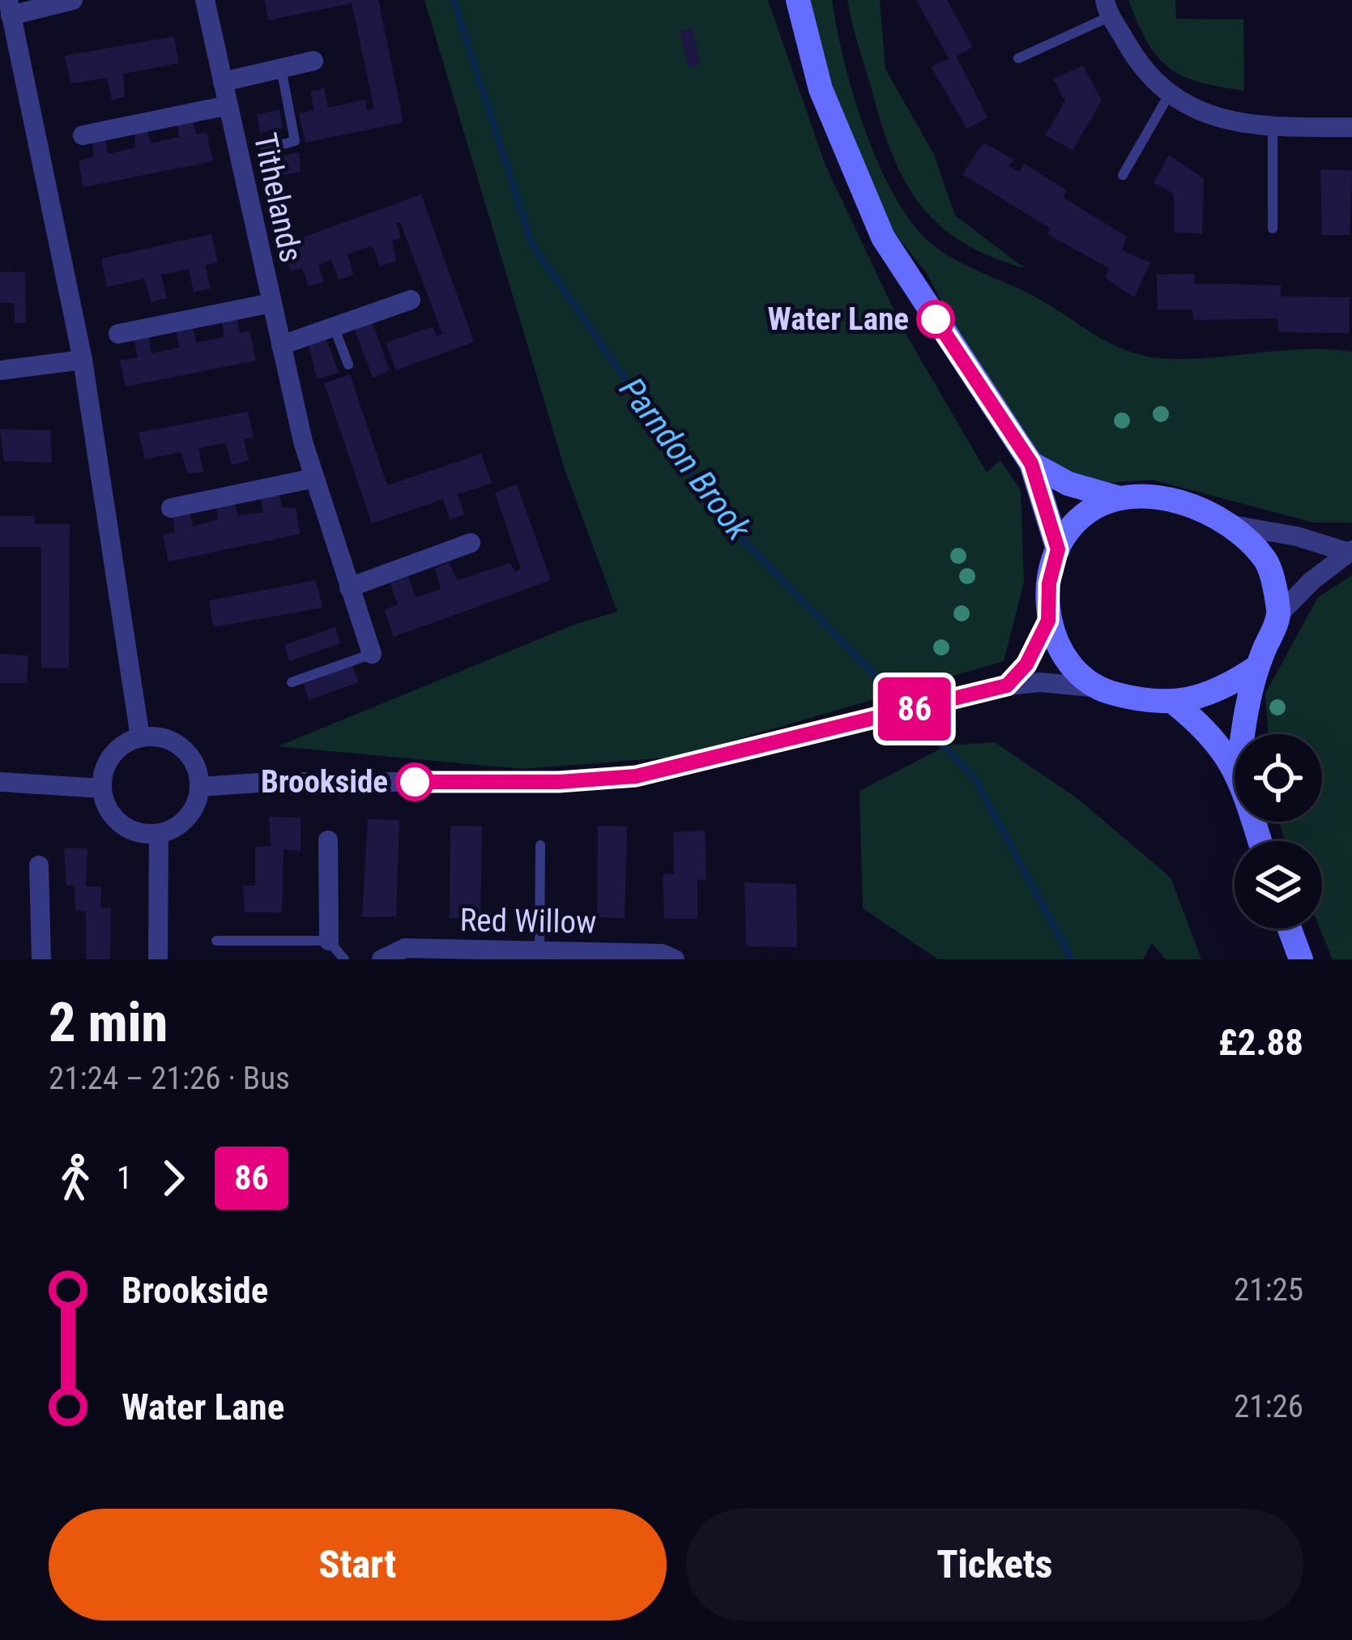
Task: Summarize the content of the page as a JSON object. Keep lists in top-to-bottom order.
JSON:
{
  "streets": {
    "street": ["Tithelands", "Red Willow"]
  },
  "water": ["Parndon Brook"],
  "places": ["Water Lane", "Brookside"],
  "lines": ["bus line 86"],
  "page": {
    "on_map": "86",
    "heading": ["2 min", "21:24 – 21:26 · Bus", "£2.88"],
    "legs": ["1", "86"],
    "list": [
      {
        "name": "Brookside",
        "value": "21:25"
      },
      {
        "name": "Water Lane",
        "value": "21:26"
      }
    ],
    "buttons": ["Start", "Tickets"]
  }
}
